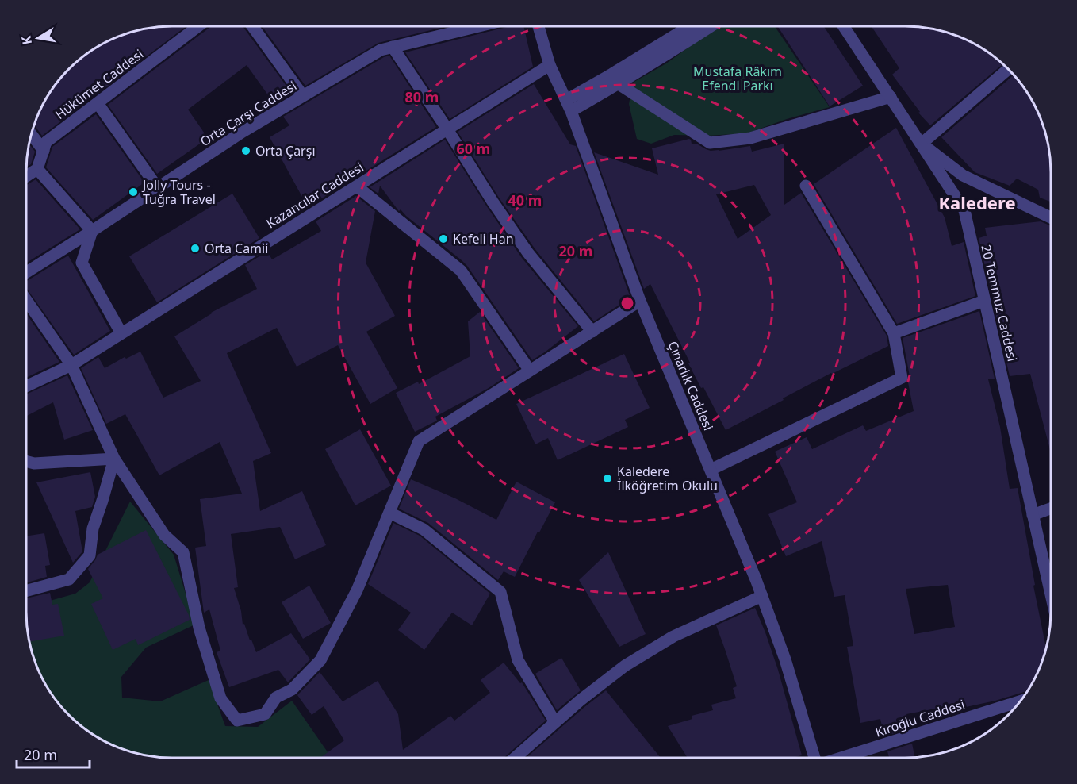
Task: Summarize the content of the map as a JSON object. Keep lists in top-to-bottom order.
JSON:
{
  "streets": {
    "street": [
      "Hükümet Caddesi",
      "Orta Çarşı Caddesi",
      "Kazancılar Caddesi",
      "20 Temmuz Caddesi",
      "Çınarlık Caddesi",
      "Kıroğlu Caddesi"
    ]
  },
  "crossings": [
    ["Kazancılar Caddesi", "Çınarlık Caddesi"]
  ],
  "districts": ["Kaledere"],
  "parks": ["Mustafa Râkım Efendi Parkı"],
  "places": [
    "Orta Çarşı",
    "Jolly Tours - Tuğra Travel",
    "Kefeli Han",
    "Orta Camii",
    "Kaledere İlköğretim Okulu"
  ],
  "scale_bar": "20 m",
  "north": "left",
  "rings": [
    "80 m",
    "60 m",
    "40 m",
    "20 m"
  ]
}
